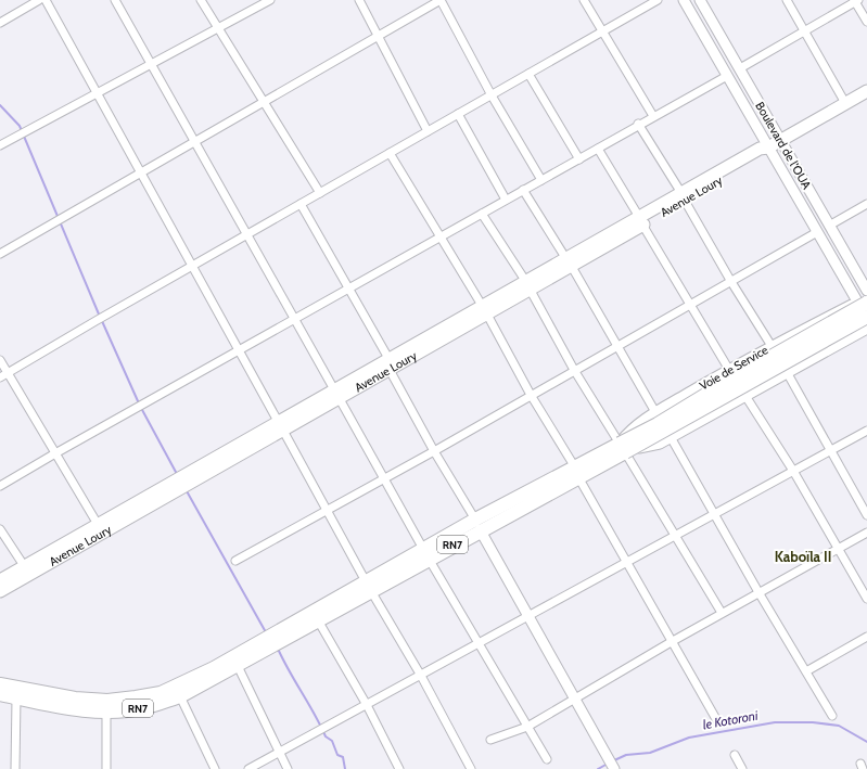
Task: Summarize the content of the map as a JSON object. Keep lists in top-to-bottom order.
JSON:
{
  "streets": {
    "highway": ["RN7"],
    "main road": ["Boulevard de l'OUA", "Avenue Loury", "Voie de Service"]
  },
  "crossings": [
    ["Boulevard de l'OUA", "Avenue Loury"],
    ["Boulevard de l'OUA", "Voie de Service"],
    ["Voie de Service", "RN7"]
  ],
  "districts": ["Kaboïla II"],
  "water": ["le Kotoroni"]
}
